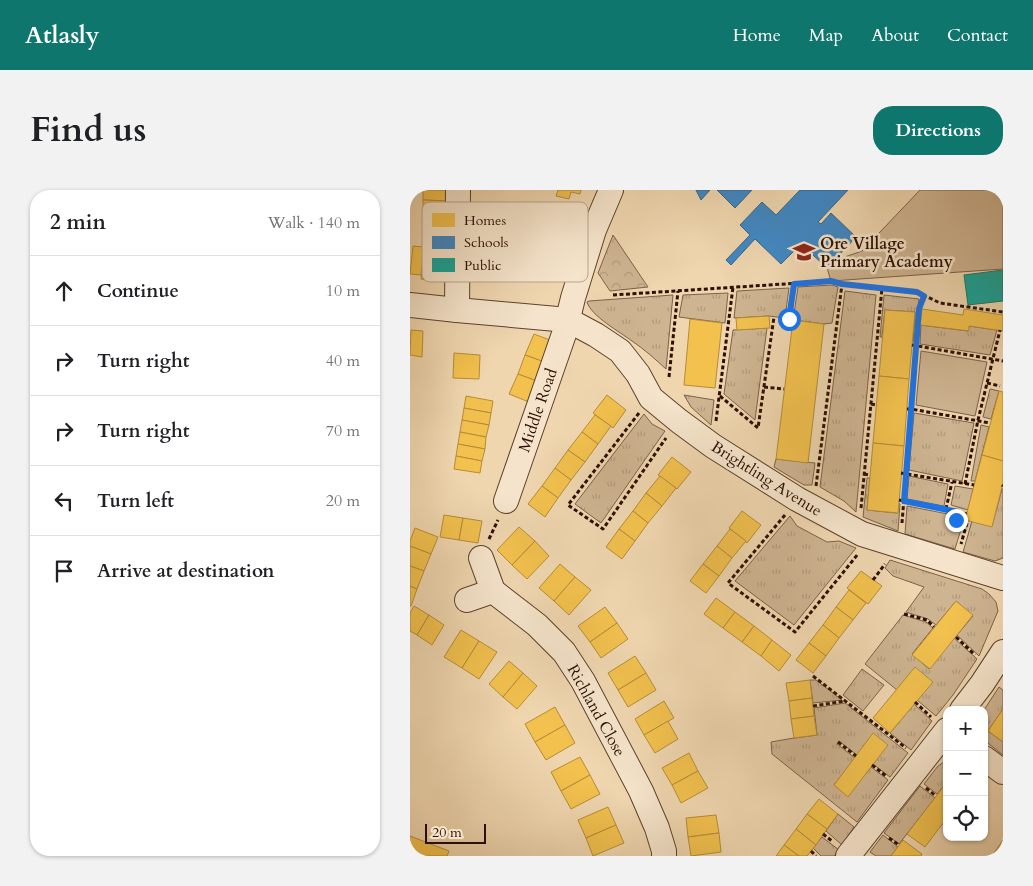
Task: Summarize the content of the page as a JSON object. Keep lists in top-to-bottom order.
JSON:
{
  "streets": {
    "street": ["Middle Road", "Brightling Avenue", "Richland Close"]
  },
  "crossings": [
    ["Middle Road", "Brightling Avenue"]
  ],
  "places": {
    "school or university": ["Ore Village Primary Academy"]
  },
  "legend": ["Homes", "Schools", "Public"],
  "scale_bar": "20 m",
  "page": {
    "header": "Atlasly",
    "nav": [
      "Home",
      "Map",
      "About",
      "Contact"
    ],
    "title": "Find us",
    "buttons": "Directions",
    "heading": ["2 min", "Walk · 140 m"],
    "list": [
      ["Continue", "10 m"],
      ["Turn right", "40 m"],
      ["Turn right", "70 m"],
      ["Turn left", "20 m"],
      "Arrive at destination"
    ],
    "map_buttons": ["+", "−"],
    "scale": "20 m"
  }
}
